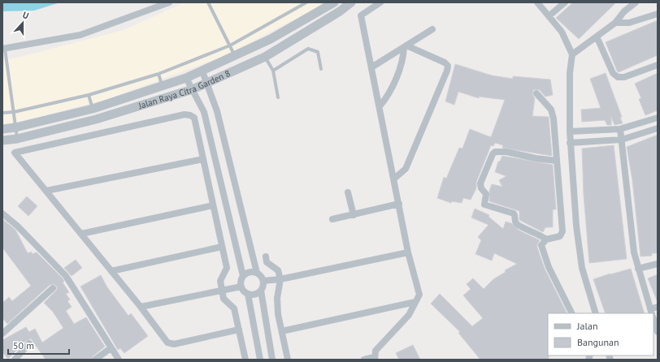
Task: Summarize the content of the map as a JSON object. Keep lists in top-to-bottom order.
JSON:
{
  "streets": {
    "street": ["Jalan Raya Citra Garden 8"]
  },
  "legend": ["Jalan", "Bangunan"],
  "scale_bar": "50 m",
  "north": "top"
}
